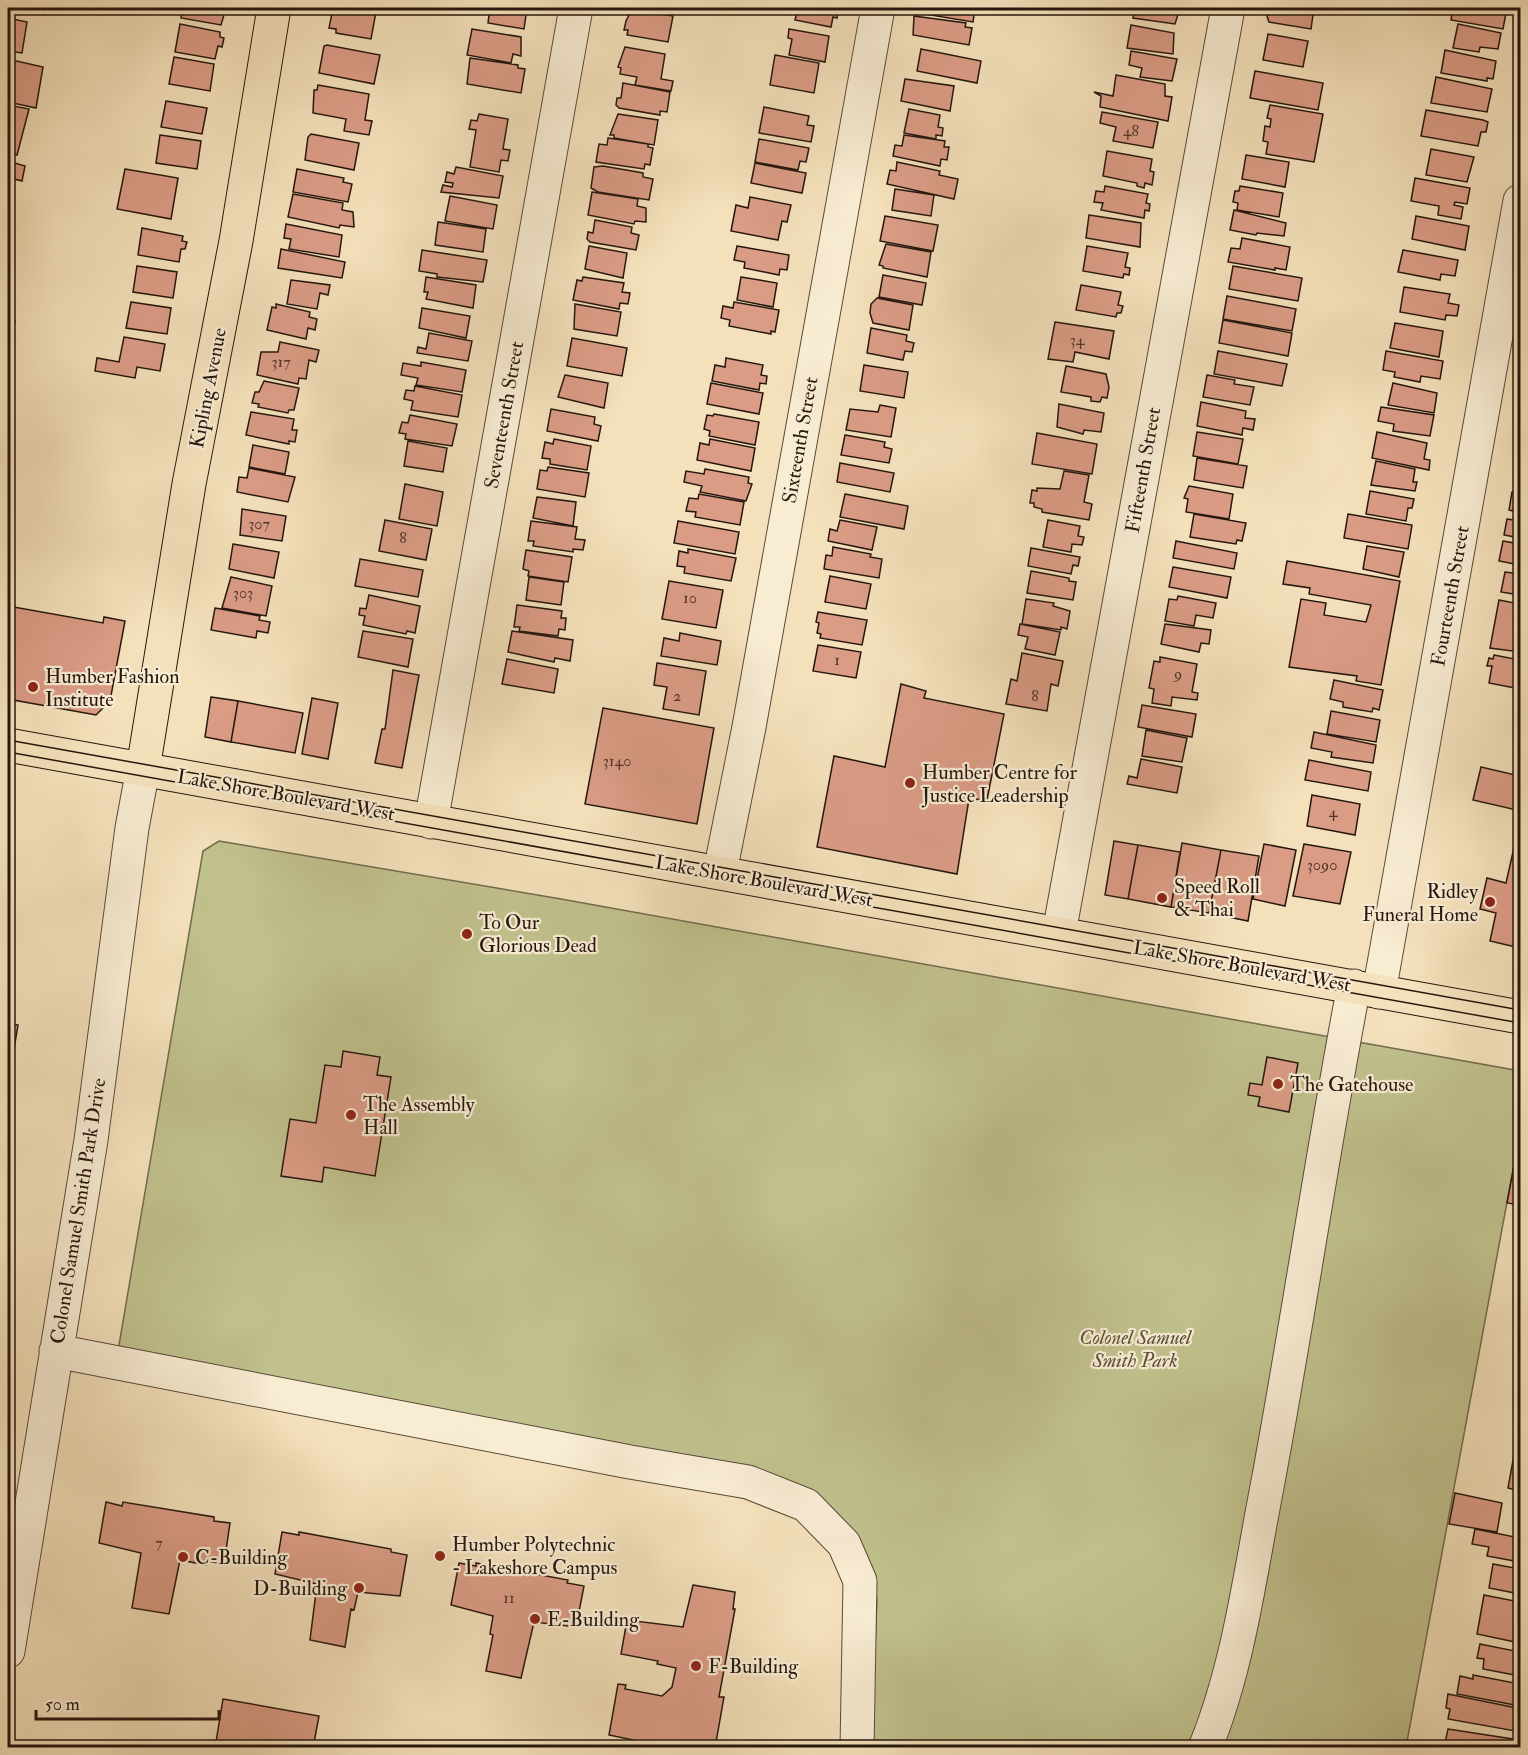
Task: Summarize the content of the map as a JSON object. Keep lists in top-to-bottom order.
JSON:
{
  "streets": {
    "main road": ["Kipling Avenue", "Lake Shore Boulevard West"],
    "street": [
      "Seventeenth Street",
      "Sixteenth Street",
      "Fifteenth Street",
      "Fourteenth Street",
      "Colonel Samuel Smith Park Drive"
    ]
  },
  "crossings": [
    ["Kipling Avenue", "Lake Shore Boulevard West"],
    ["Kipling Avenue", "Colonel Samuel Smith Park Drive"],
    ["Seventeenth Street", "Lake Shore Boulevard West"],
    ["Sixteenth Street", "Lake Shore Boulevard West"],
    ["Fifteenth Street", "Lake Shore Boulevard West"],
    ["Fourteenth Street", "Lake Shore Boulevard West"],
    ["Lake Shore Boulevard West", "Colonel Samuel Smith Park Drive"]
  ],
  "parks": ["Colonel Samuel Smith Park"],
  "places": [
    "Humber Fashion Institute",
    "Humber Centre for Justice Leadership",
    "Speed Roll & Thai",
    "Ridley Funeral Home",
    "To Our Glorious Dead",
    "The Gatehouse",
    "The Assembly Hall",
    "Humber Polytechnic - Lakeshore Campus",
    "C-Building",
    "D-Building",
    "E-Building",
    "F-Building"
  ],
  "house_numbers": [
    "48",
    "34",
    "317",
    "307",
    "8",
    "303",
    "10",
    "1",
    "9",
    "2",
    "8",
    "3140",
    "4",
    "3090",
    "7",
    "11"
  ],
  "scale_bar": "50 m"
}
